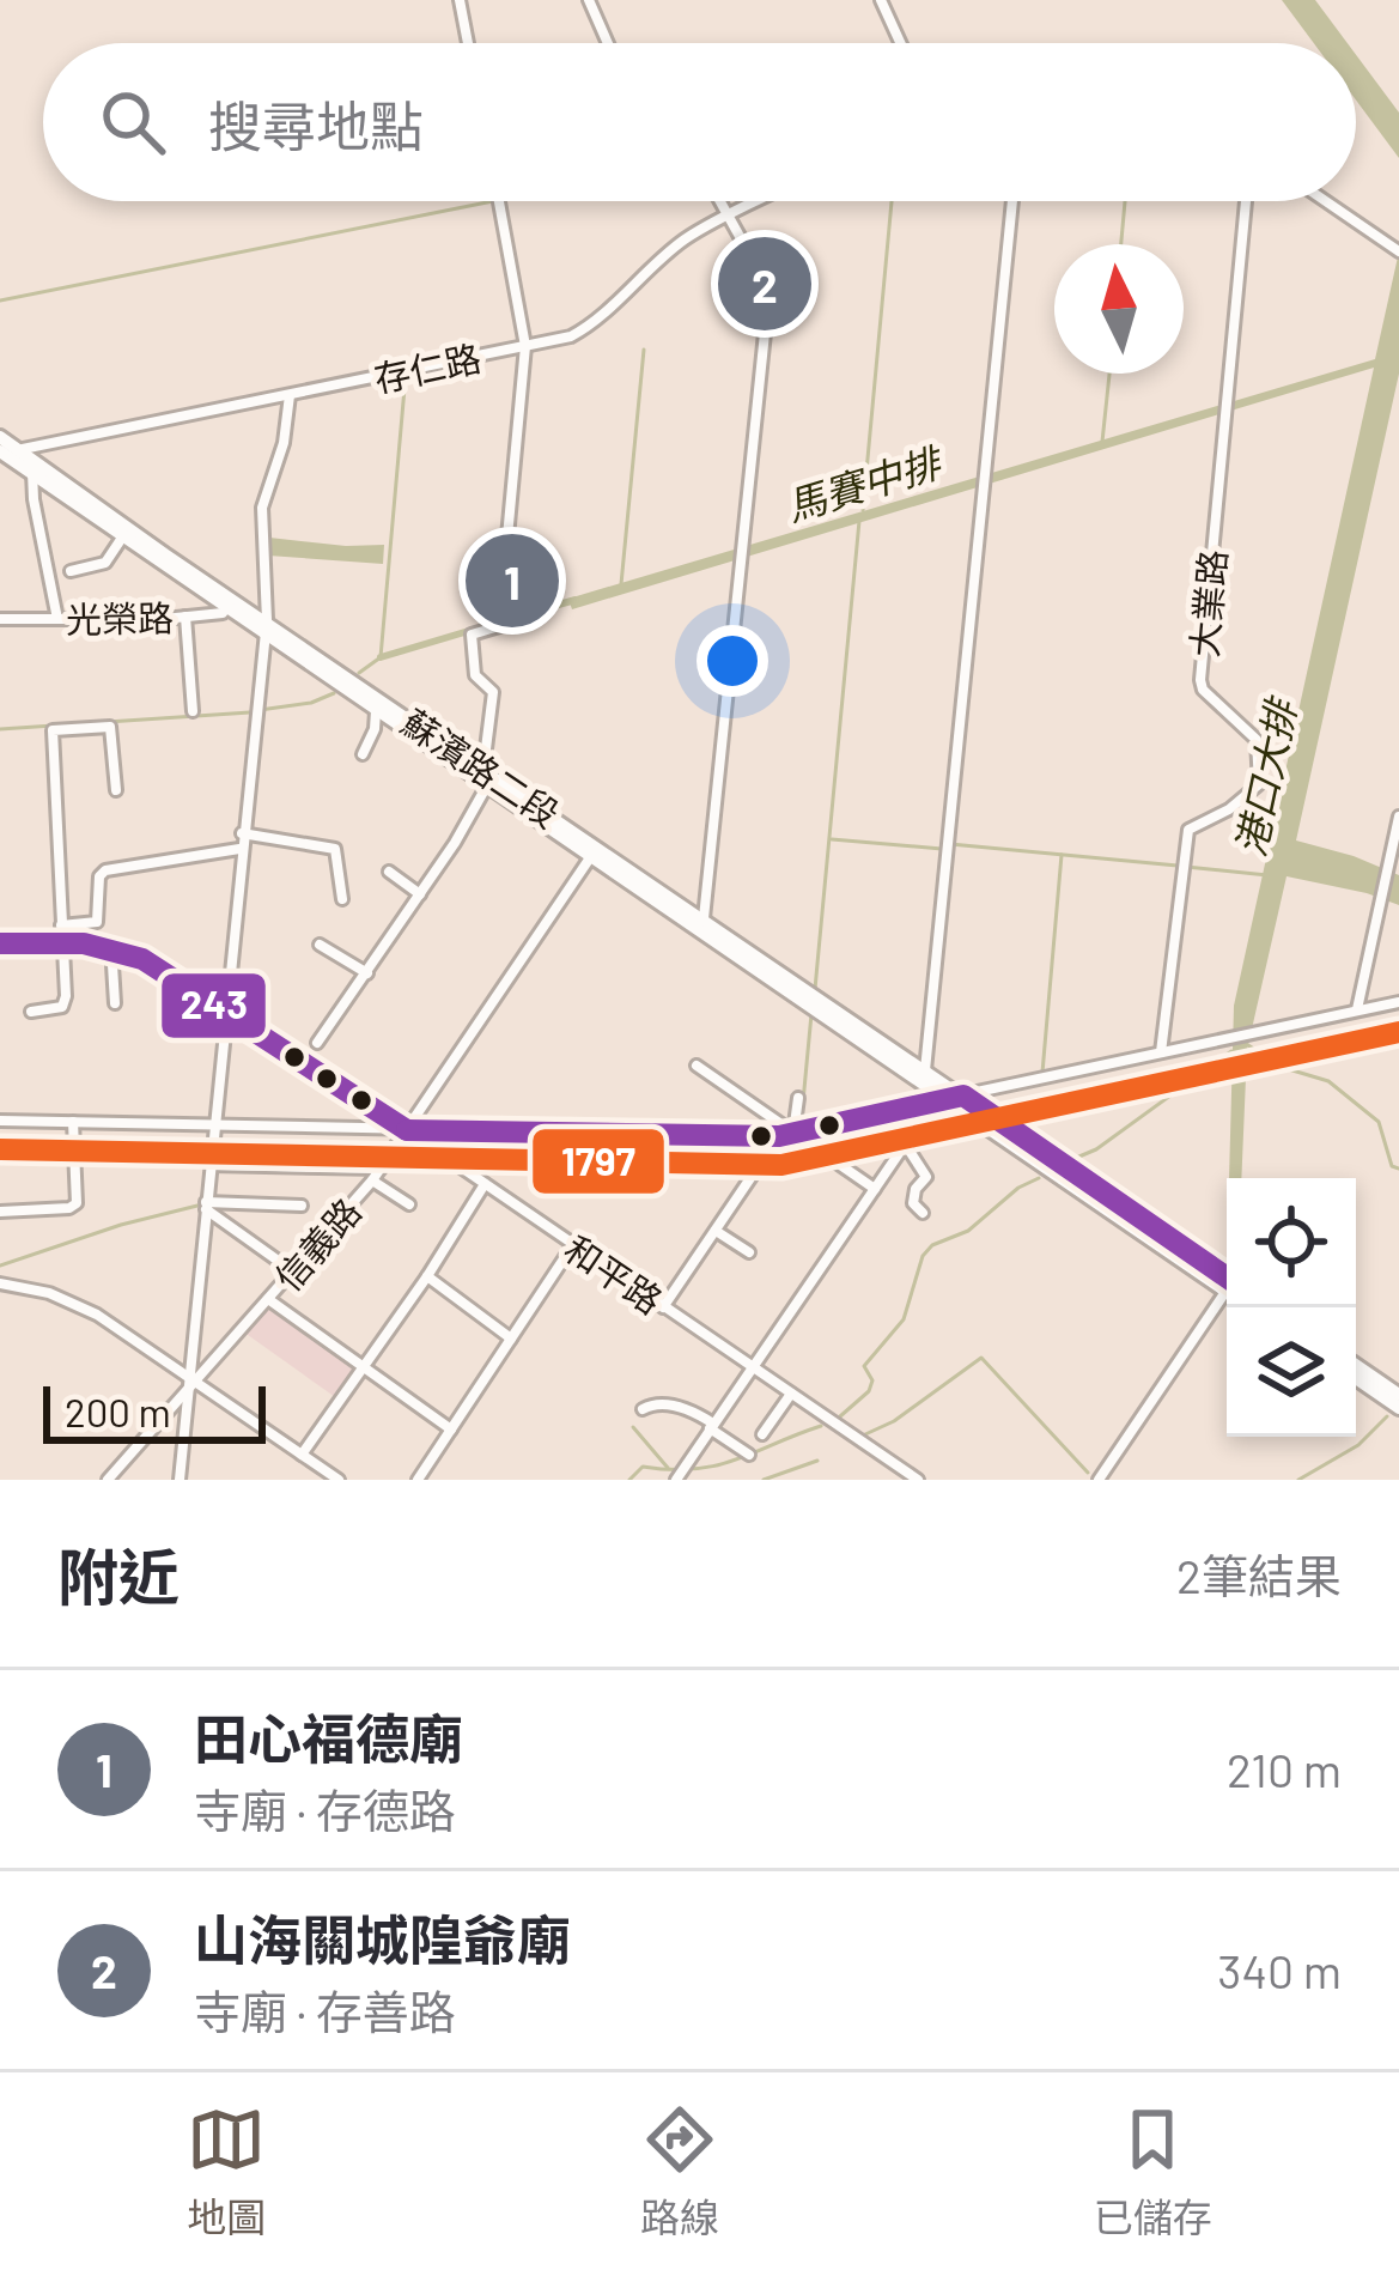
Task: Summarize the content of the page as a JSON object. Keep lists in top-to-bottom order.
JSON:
{
  "streets": {
    "main road": ["蘇濱路二段"],
    "street": [
      "存仁路",
      "大業路",
      "光榮路",
      "信義路",
      "和平路"
    ]
  },
  "crossings": [
    ["存仁路", "蘇濱路二段"],
    ["光榮路", "蘇濱路二段"],
    ["蘇濱路二段", "信義路"],
    ["信義路", "和平路"]
  ],
  "water": ["馬賽中排", "港口大排"],
  "lines": ["transit line 243", "transit line 1797"],
  "scale_bar": "200 m",
  "north": "top",
  "page": {
    "search": "搜尋地點",
    "pins": ["2", "1"],
    "scale": "200 m",
    "heading": ["附近", "2筆結果"],
    "list": [
      {
        "mark": "1",
        "name": "田心福德廟",
        "note": "寺廟 · 存德路",
        "value": "210 m"
      },
      {
        "mark": "2",
        "name": "山海關城隍爺廟",
        "note": "寺廟 · 存善路",
        "value": "340 m"
      }
    ],
    "nav": ["地圖", "路線", "已儲存"]
  }
}
